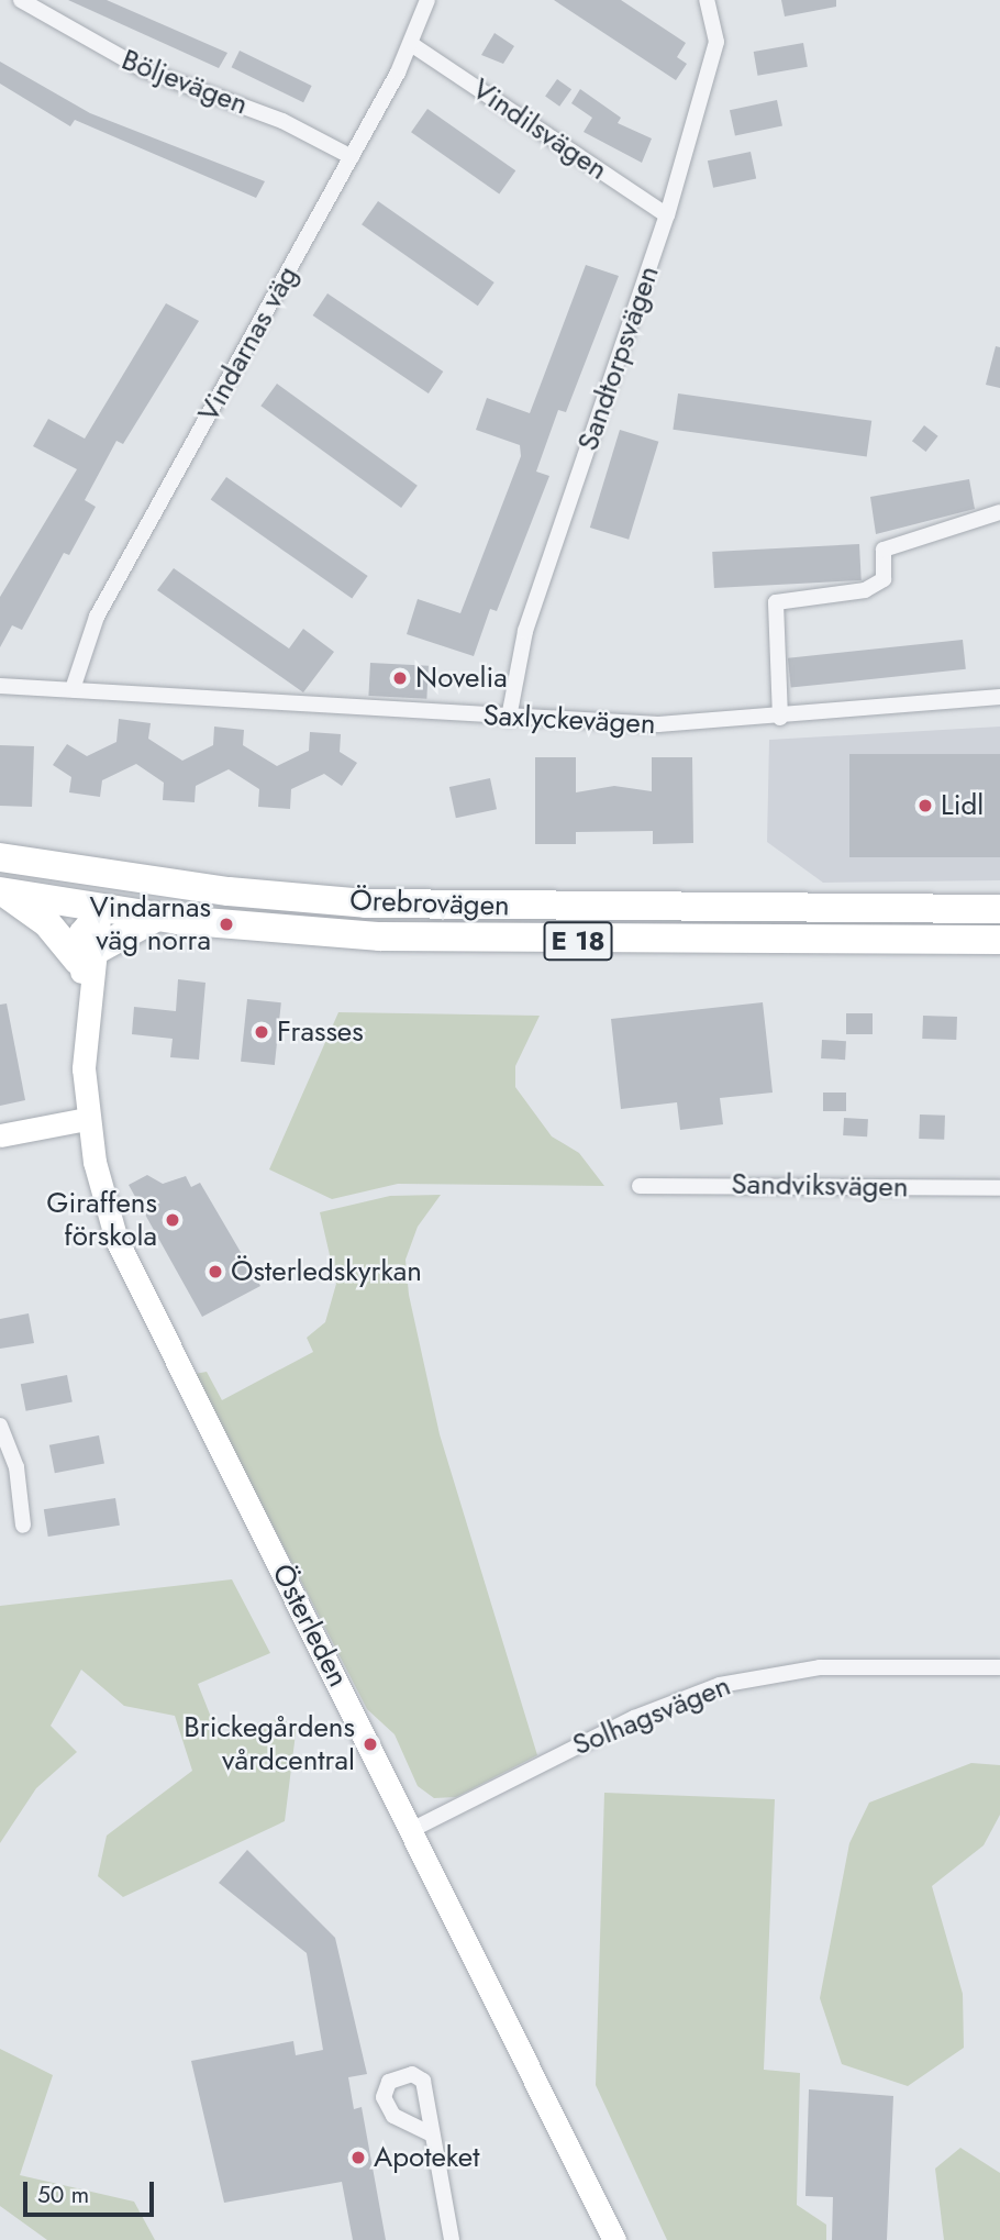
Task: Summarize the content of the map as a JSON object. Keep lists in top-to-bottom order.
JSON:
{
  "streets": {
    "highway": ["Örebrovägen", "E 18"],
    "main road": ["Österleden"],
    "street": [
      "Böljevägen",
      "Vindilsvägen",
      "Vindarnas väg",
      "Sandtorpsvägen",
      "Saxlyckevägen",
      "Sandviksvägen",
      "Solhagsvägen"
    ]
  },
  "crossings": [
    ["Böljevägen", "Vindarnas väg"],
    ["Vindilsvägen", "Vindarnas väg"],
    ["Vindilsvägen", "Sandtorpsvägen"],
    ["Vindarnas väg", "Saxlyckevägen"],
    ["Sandtorpsvägen", "Saxlyckevägen"],
    ["Örebrovägen", "Österleden"],
    ["Österleden", "Solhagsvägen"]
  ],
  "places": [
    "Novelia",
    "Lidl",
    "Vindarnas väg norra",
    "Frasses",
    "Giraffens förskola",
    "Österledskyrkan",
    "Brickegårdens vårdcentral",
    "Apoteket"
  ],
  "scale_bar": "50 m"
}
